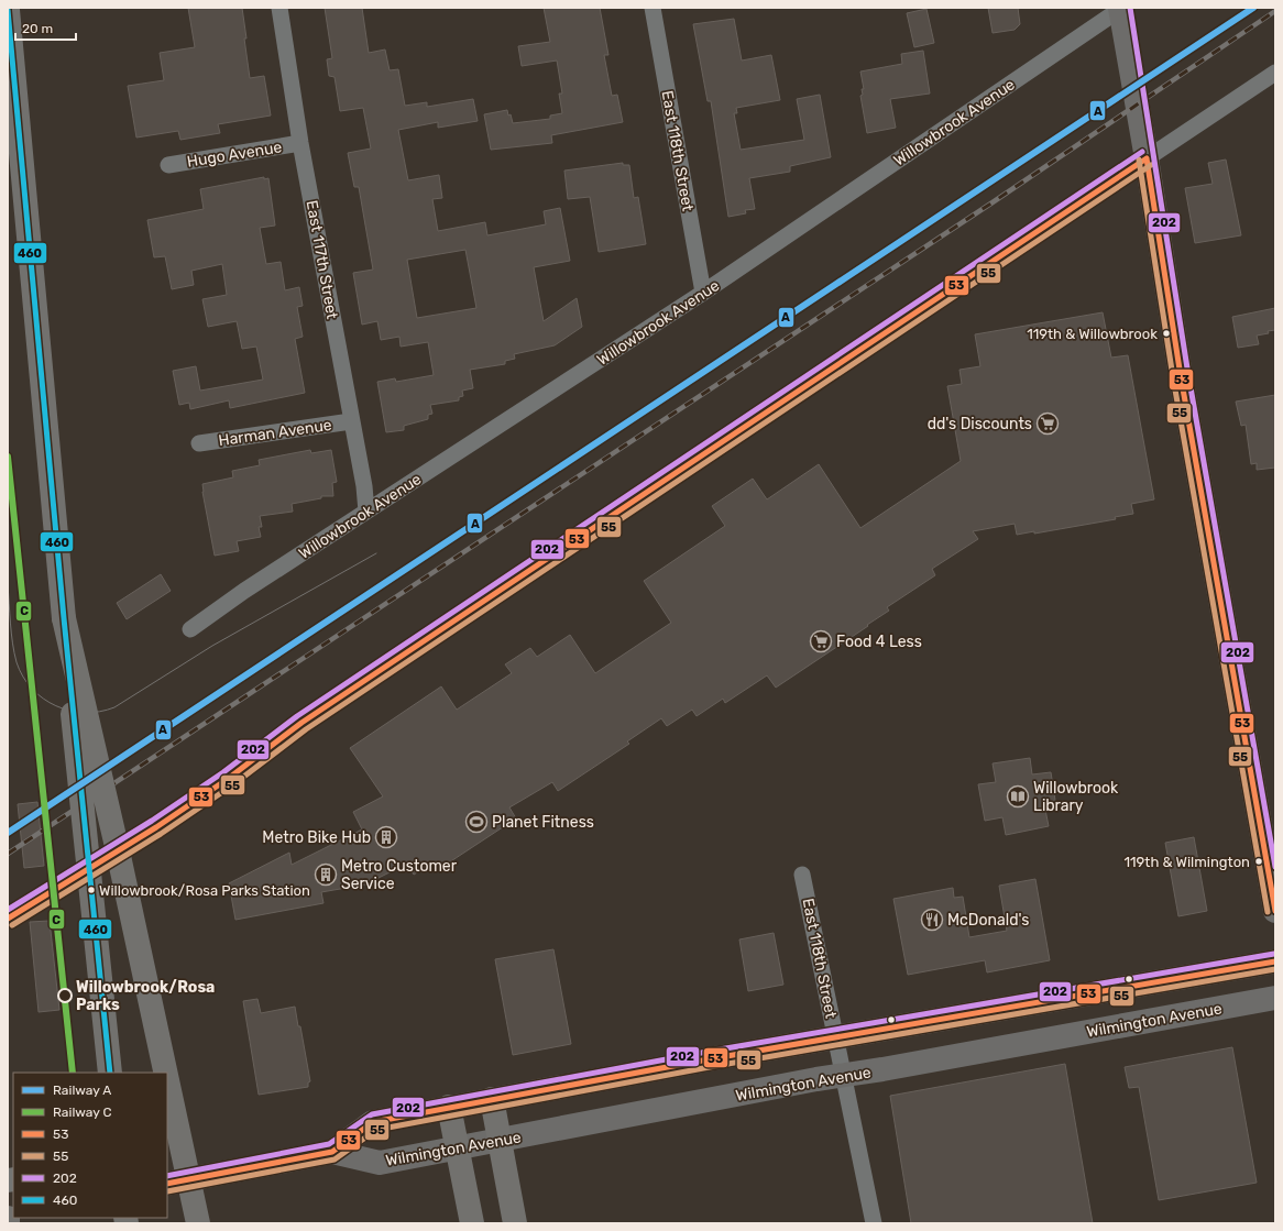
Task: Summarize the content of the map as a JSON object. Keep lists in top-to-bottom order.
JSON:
{
  "streets": {
    "main road": ["Wilmington Avenue"],
    "street": [
      "Willowbrook Avenue",
      "East 118th Street",
      "Hugo Avenue",
      "East 117th Street",
      "Harman Avenue"
    ]
  },
  "crossings": [
    ["Willowbrook Avenue", "East 118th Street"],
    ["Willowbrook Avenue", "East 117th Street"],
    ["East 118th Street", "Wilmington Avenue"],
    ["Hugo Avenue", "East 117th Street"],
    ["East 117th Street", "Harman Avenue"]
  ],
  "places": {
    "other": [
      "119th & Willowbrook",
      "119th & Wilmington",
      "Willowbrook/Rosa Parks Station",
      "Willowbrook/Rosa Parks"
    ],
    "supermarket": ["dd's Discounts", "Food 4 Less"],
    "library": ["Willowbrook Library"],
    "sports": ["Planet Fitness"],
    "building": ["Metro Bike Hub", "Metro Customer Service"],
    "restaurant": ["McDonald's"]
  },
  "lines": [
    "rail line A",
    "transit line 202",
    "transit line 460",
    "transit line 53",
    "transit line 55",
    "rail line C"
  ],
  "legend": [
    "Railway A",
    "Railway C",
    "53",
    "55",
    "202",
    "460"
  ],
  "scale_bar": "20 m"
}
